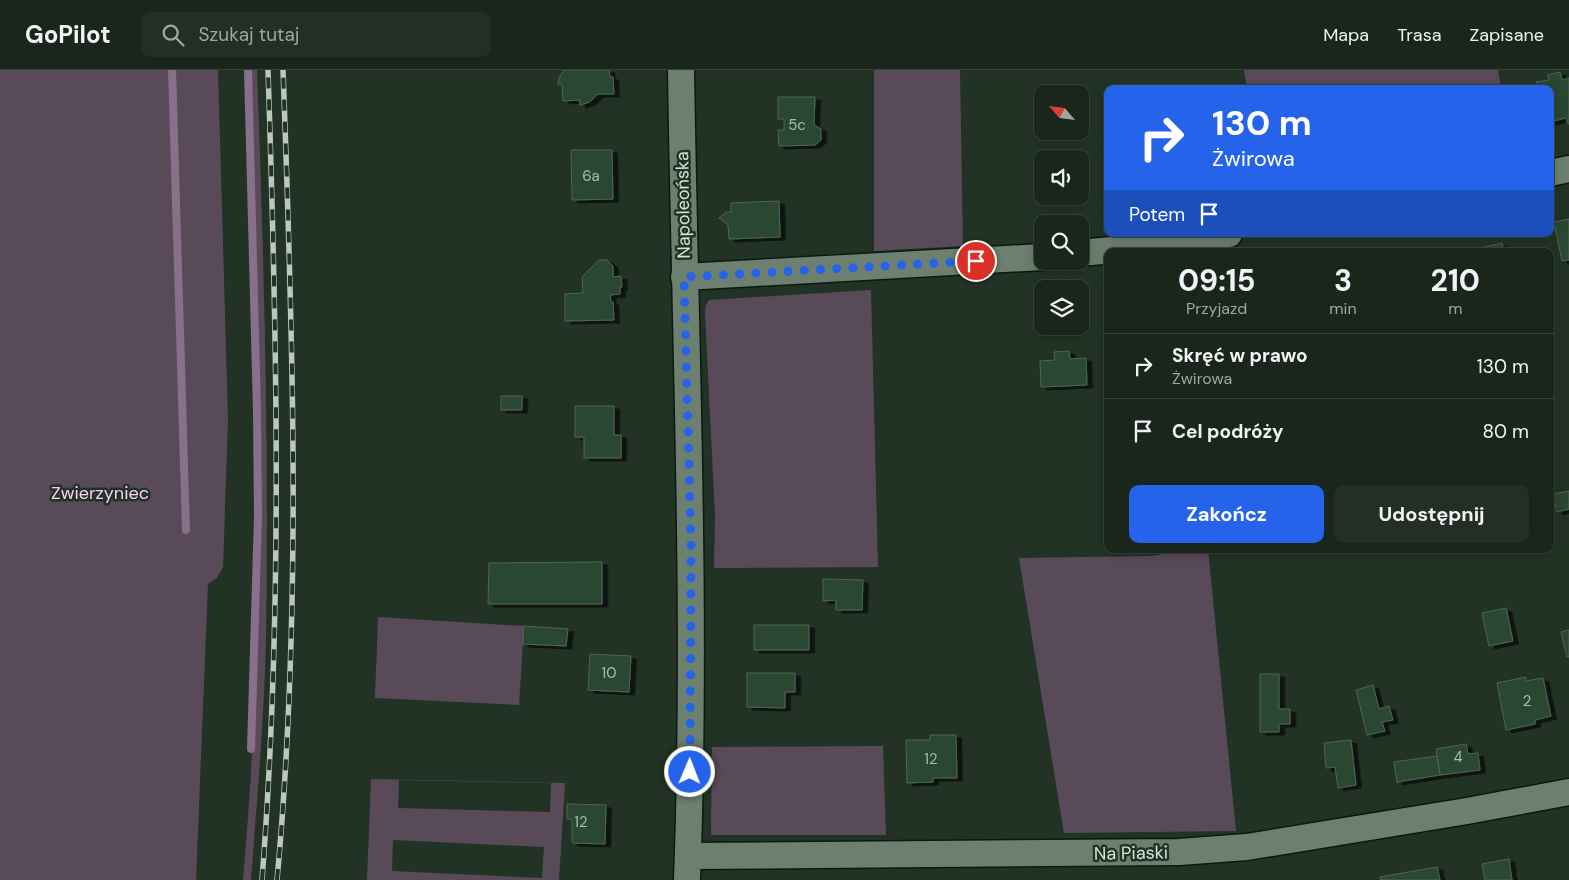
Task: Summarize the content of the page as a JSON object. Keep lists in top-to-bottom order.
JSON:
{
  "streets": {
    "street": ["Napoleońska", "Na Piaski"]
  },
  "crossings": [
    ["Napoleońska", "Na Piaski"]
  ],
  "parks": ["Zwierzyniec"],
  "house_numbers": [
    "5c",
    "6a",
    "10",
    "2",
    "4",
    "12",
    "12"
  ],
  "north": "top left",
  "page": {
    "header": "GoPilot",
    "search": "Szukaj tutaj",
    "nav": ["Mapa", "Trasa", "Zapisane"],
    "turn": ["130 m", "Żwirowa"],
    "then": "Potem",
    "eta": [
      "09:15",
      "Przyjazd",
      "3",
      "min",
      "210",
      "m"
    ],
    "list": [
      {
        "name": "Skręć w prawo",
        "note": "Żwirowa",
        "value": "130 m"
      },
      {
        "name": "Cel podróży",
        "value": "80 m"
      }
    ],
    "buttons": ["Zakończ", "Udostępnij"]
  }
}
